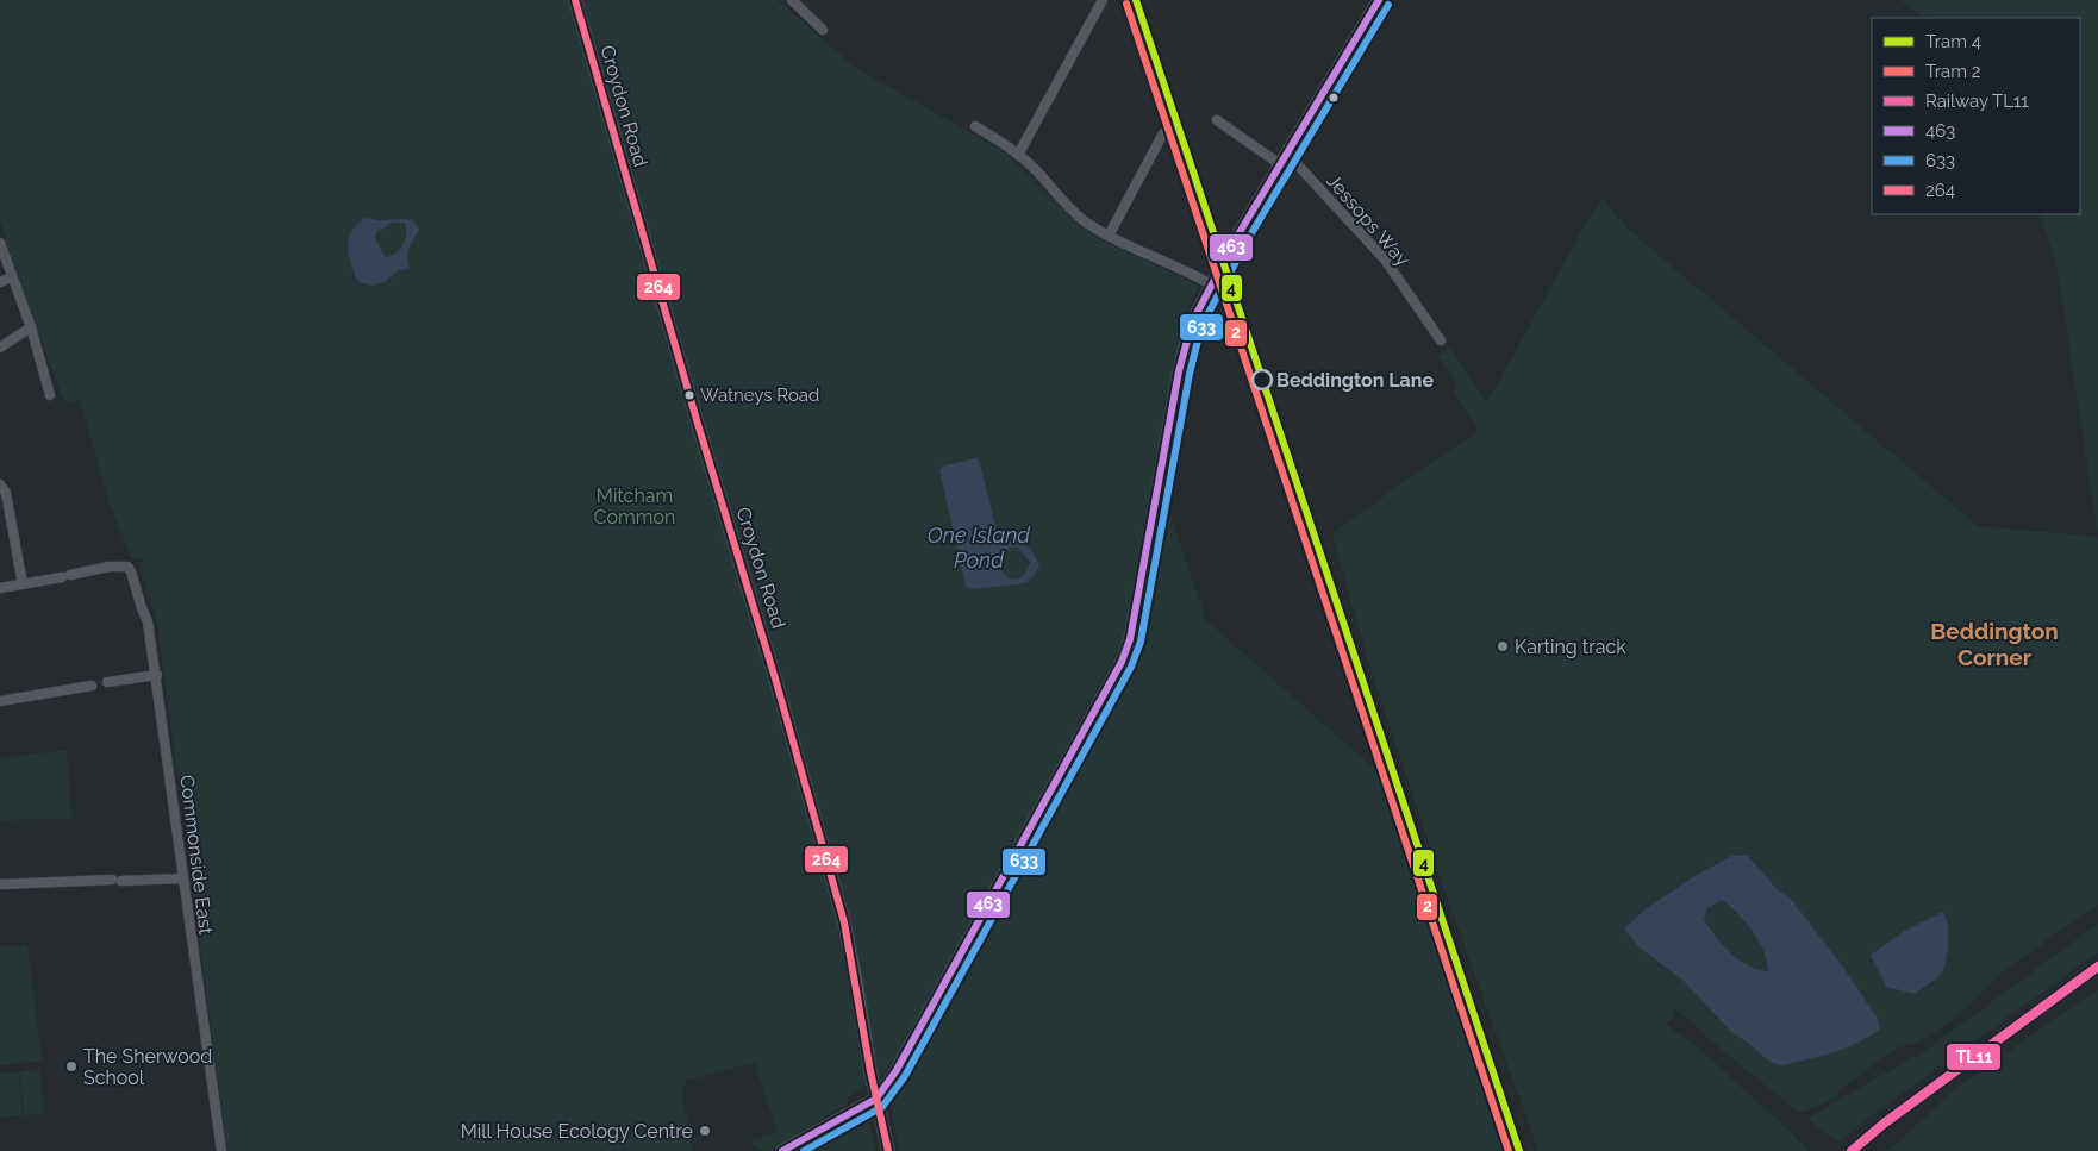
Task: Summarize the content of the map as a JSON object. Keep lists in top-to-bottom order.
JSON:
{
  "streets": {
    "main road": ["Croydon Road"],
    "street": ["Jessops Way", "Commonside East"]
  },
  "districts": ["Beddington Corner"],
  "water": ["One Island Pond"],
  "parks": ["Mitcham Common"],
  "places": [
    "Beddington Lane",
    "Watneys Road",
    "Karting track",
    "The Sherwood School",
    "Mill House Ecology Centre"
  ],
  "lines": [
    "tram line 4",
    "transit line 463",
    "transit line 264",
    "tram line 2",
    "transit line 633",
    "rail line TL11"
  ],
  "legend": [
    "Tram 4",
    "Tram 2",
    "Railway TL11",
    "463",
    "633",
    "264"
  ]
}
